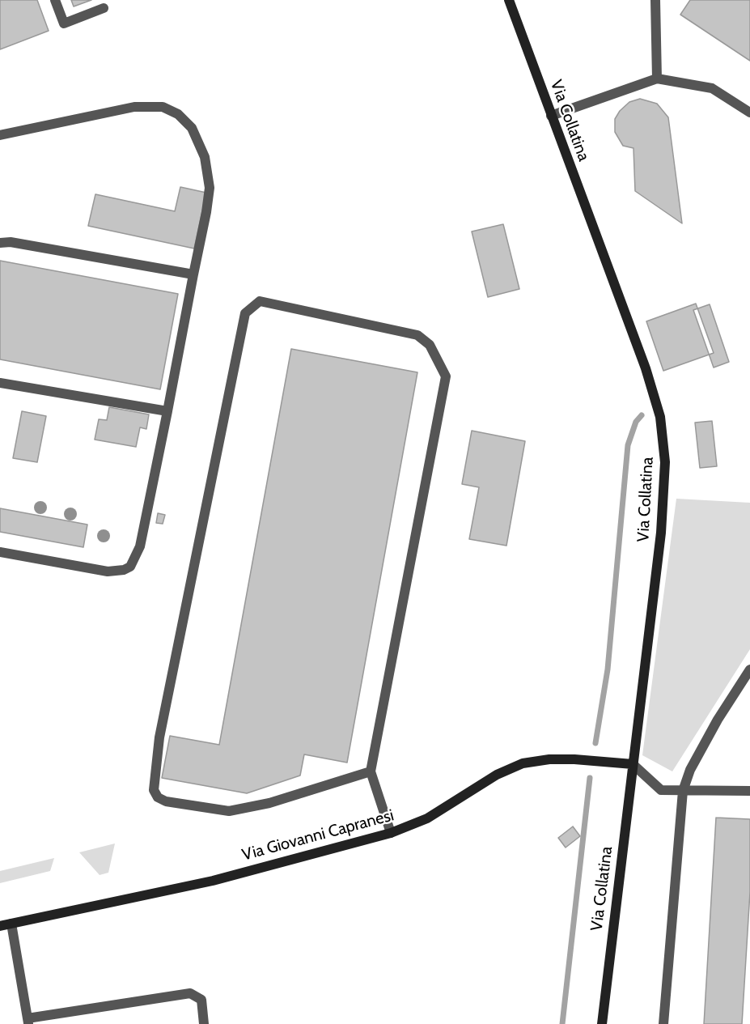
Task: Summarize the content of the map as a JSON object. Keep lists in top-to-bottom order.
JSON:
{
  "streets": {
    "street": ["Via Collatina", "Via Giovanni Capranesi"]
  },
  "crossings": [
    ["Via Collatina", "Via Giovanni Capranesi"]
  ]
}
